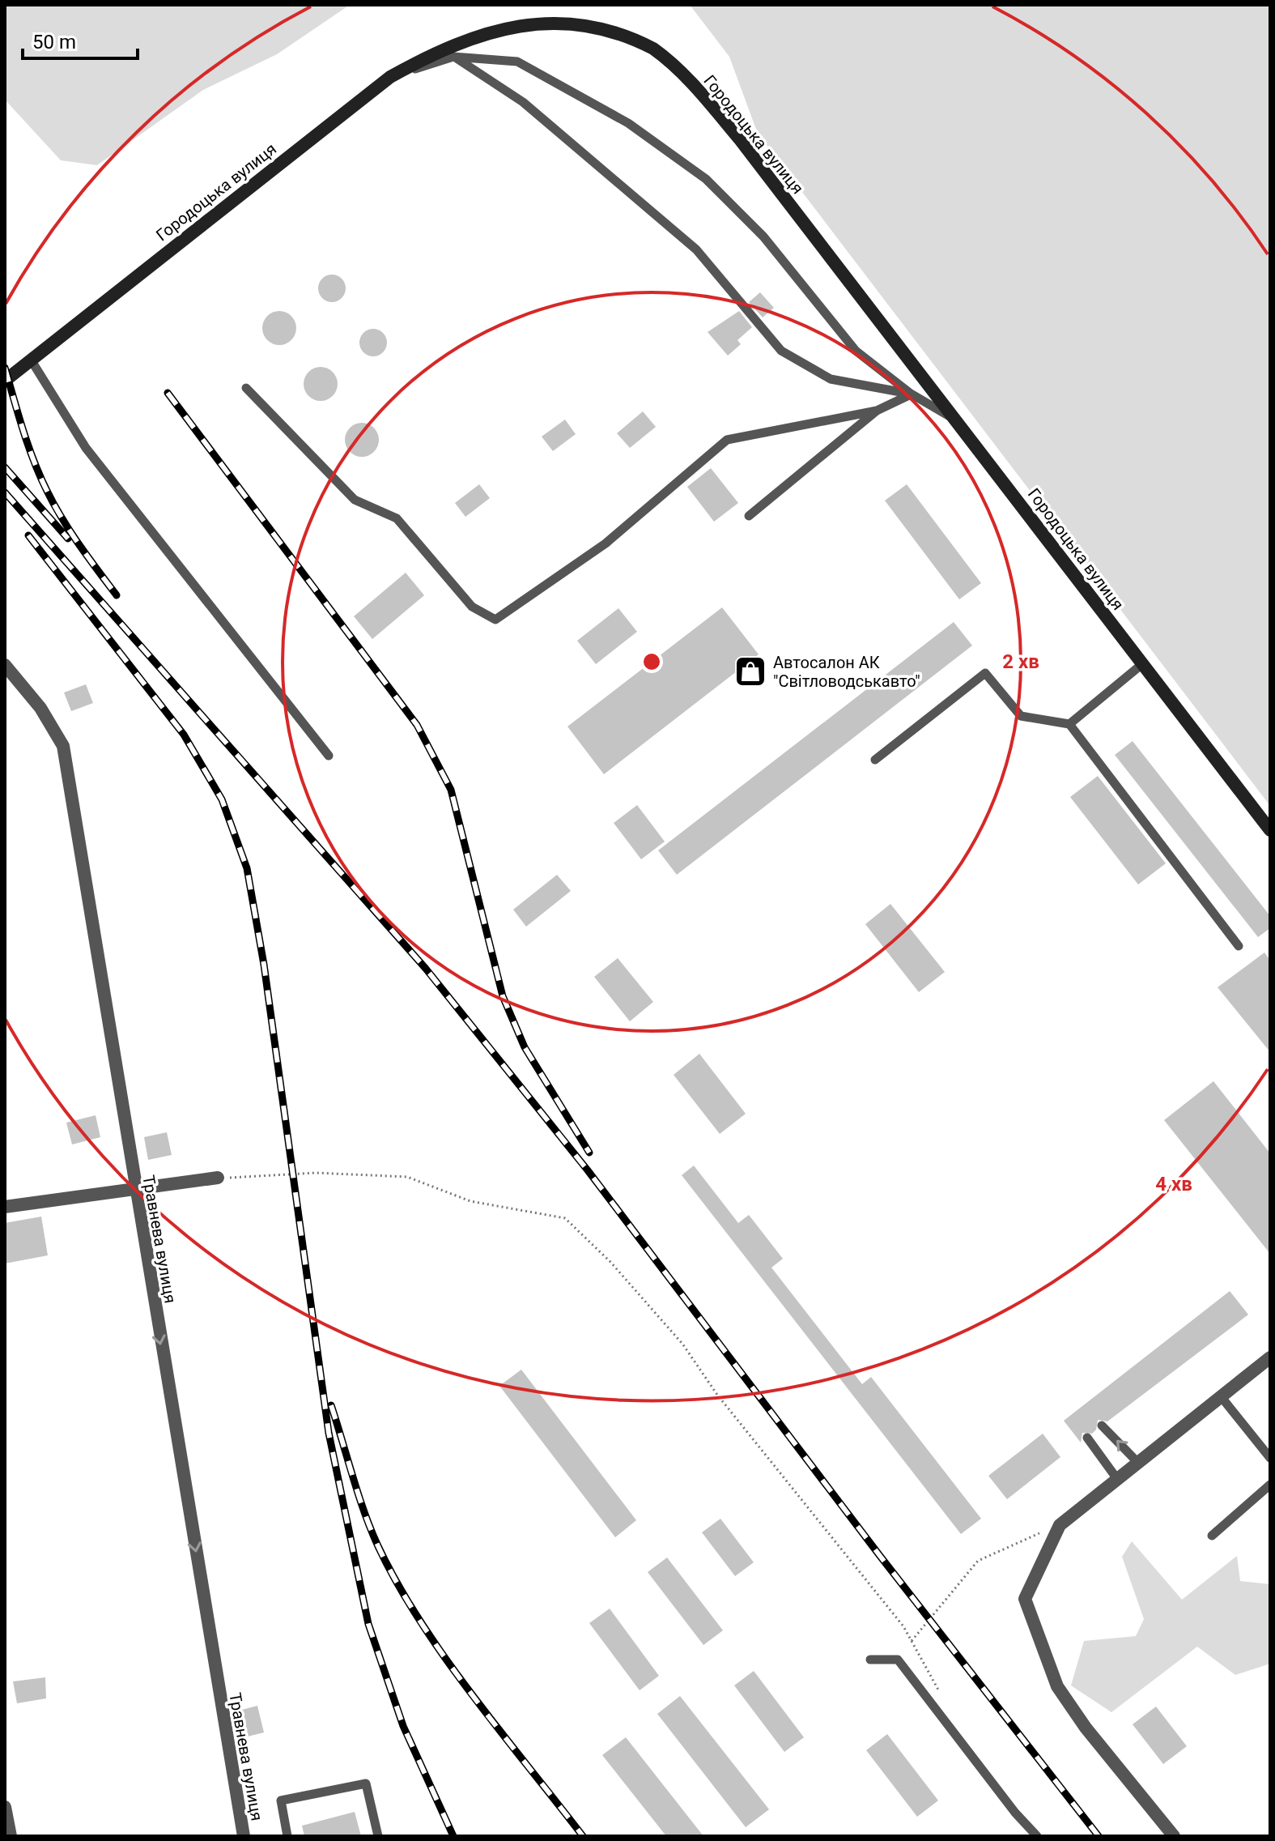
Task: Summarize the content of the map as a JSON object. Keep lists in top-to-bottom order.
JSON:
{
  "streets": {
    "main road": ["Городоцька вулиця"],
    "street": ["Травнева вулиця"]
  },
  "one_way": ["Травнева вулиця"],
  "places": {
    "shop": ["Автосалон АК \"Світловодськавто\""]
  },
  "scale_bar": "50 m",
  "rings": ["2 хв", "4 хв"]
}
